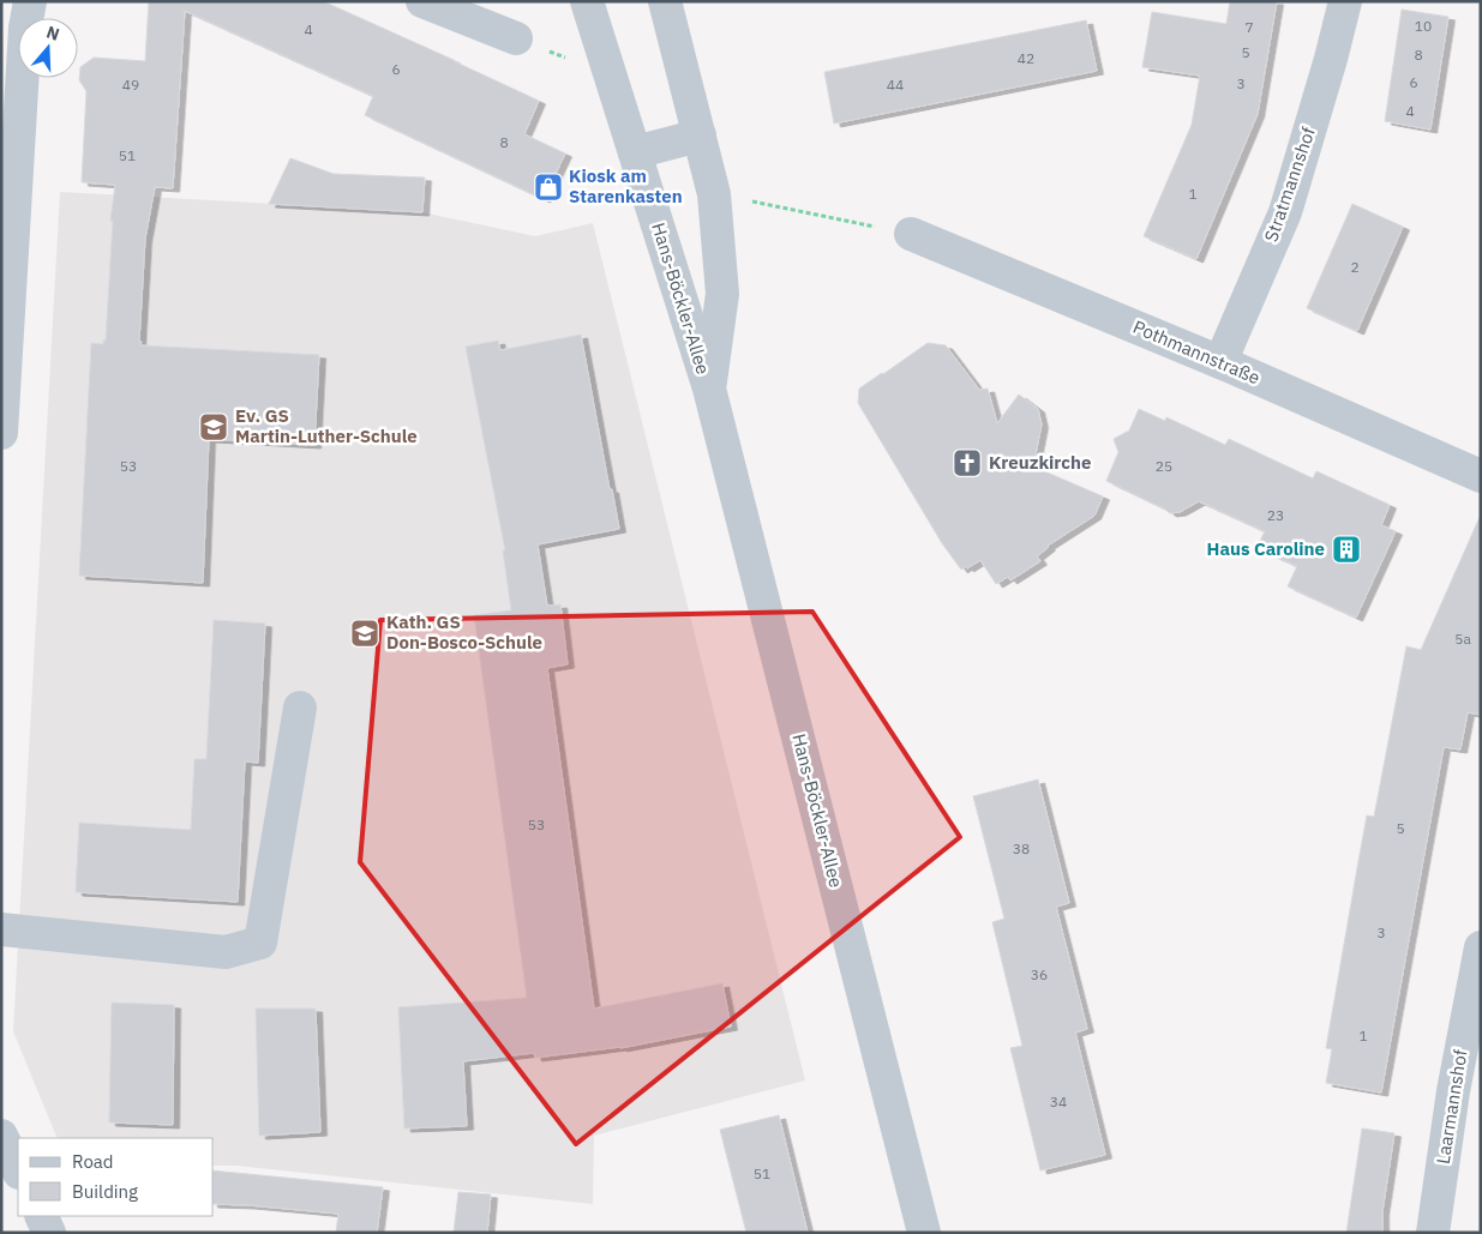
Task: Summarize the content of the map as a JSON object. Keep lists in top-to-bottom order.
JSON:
{
  "streets": {
    "street": [
      "Stratmannshof",
      "Hans-Böckler-Allee",
      "Pothmannstraße",
      "Laarmannshof"
    ]
  },
  "crossings": [
    ["Stratmannshof", "Pothmannstraße"]
  ],
  "places": {
    "shop": ["Kiosk am Starenkasten"],
    "school or university": ["Ev. GS Martin-Luther-Schule", "Kath. GS Don-Bosco-Schule"],
    "church": ["Kreuzkirche"],
    "building": ["Haus Caroline"]
  },
  "house_numbers": [
    "10",
    "7",
    "4",
    "5",
    "8",
    "42",
    "6",
    "6",
    "3",
    "49",
    "44",
    "4",
    "8",
    "51",
    "1",
    "2",
    "53",
    "25",
    "23",
    "5a",
    "53",
    "5",
    "38",
    "3",
    "36",
    "1",
    "34",
    "51"
  ],
  "legend": ["Road", "Building"],
  "north": "top"
}
